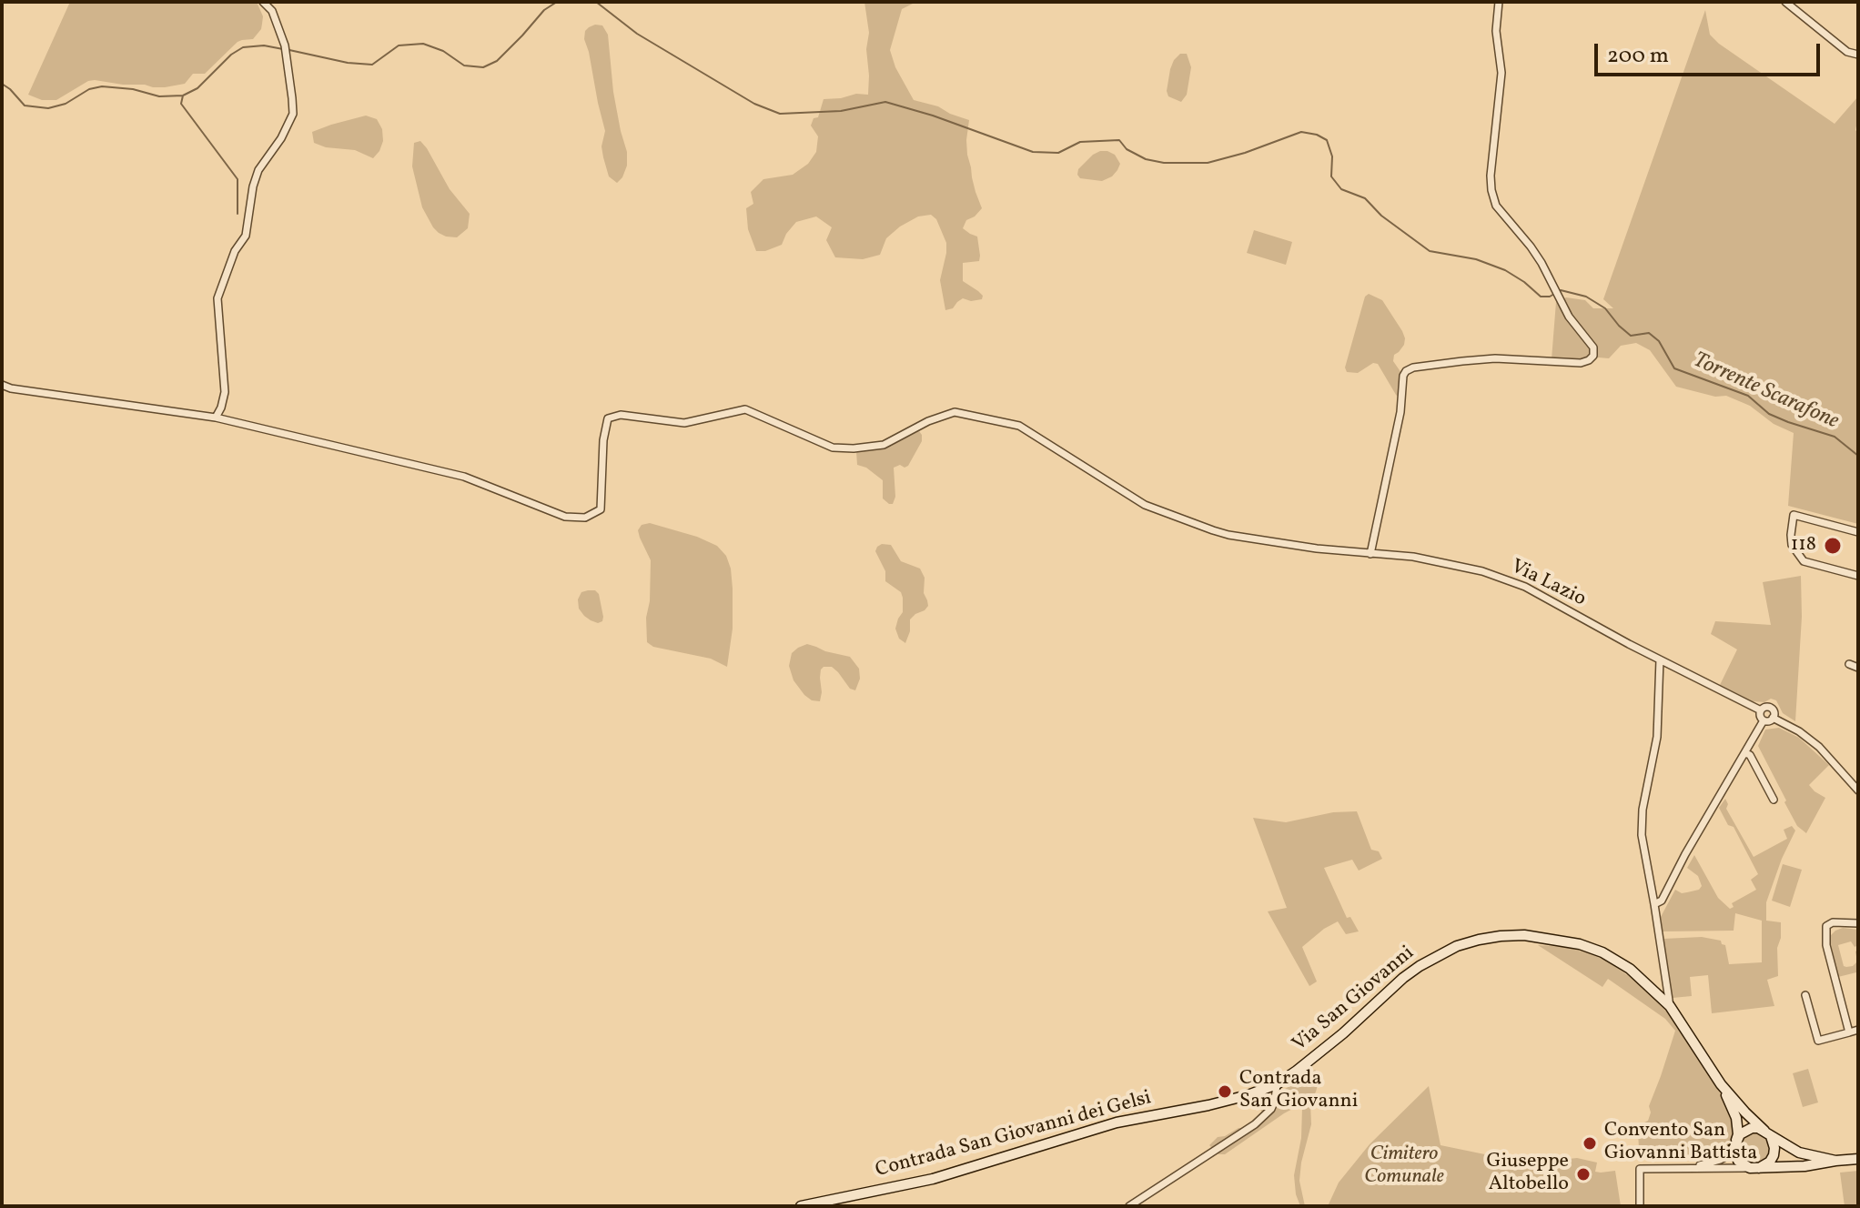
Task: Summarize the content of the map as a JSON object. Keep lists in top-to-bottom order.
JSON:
{
  "streets": {
    "main road": ["Via San Giovanni", "Contrada San Giovanni dei Gelsi"],
    "street": ["Via Lazio"]
  },
  "crossings": [
    ["Via San Giovanni", "Contrada San Giovanni dei Gelsi"]
  ],
  "water": ["Torrente Scarafone"],
  "parks": ["Cimitero Comunale"],
  "places": [
    "118",
    "Contrada San Giovanni",
    "Convento San Giovanni Battista",
    "Giuseppe Altobello"
  ],
  "scale_bar": "200 m"
}
